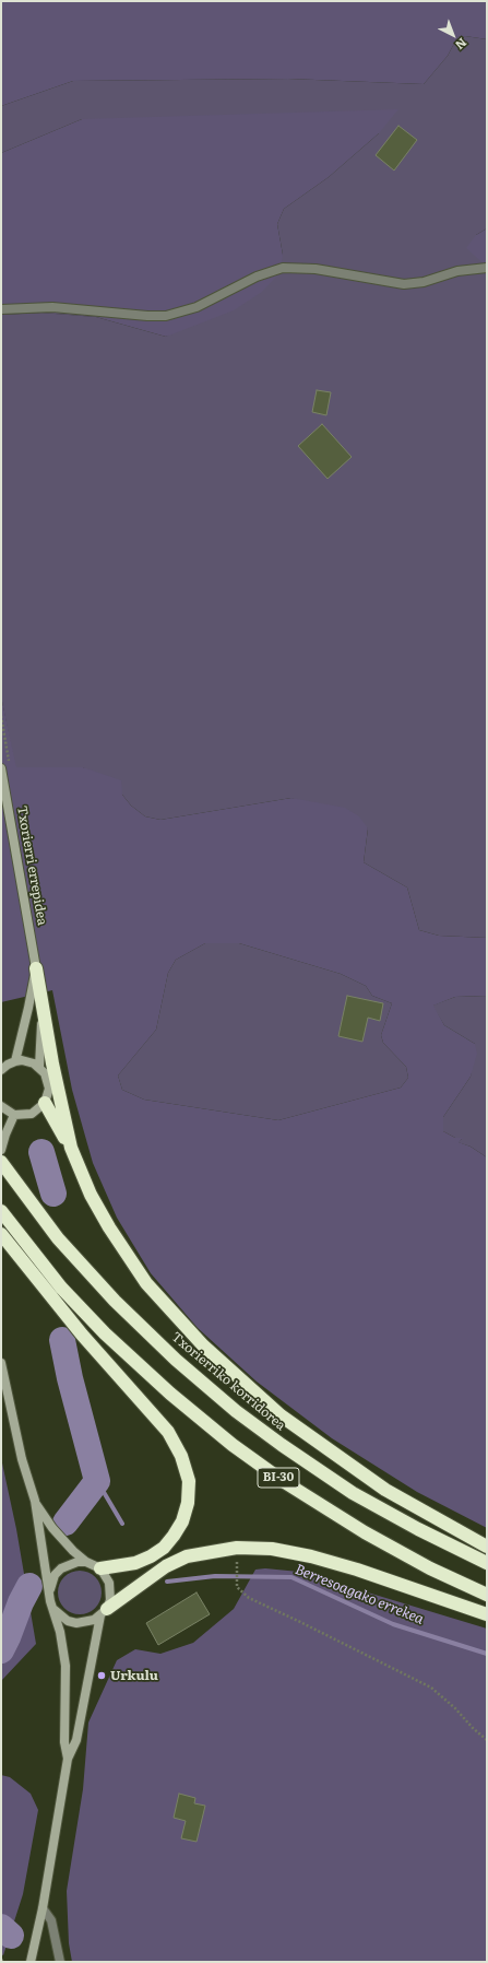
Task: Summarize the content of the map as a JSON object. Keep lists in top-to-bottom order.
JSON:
{
  "streets": {
    "highway": ["Txorierriko korridorea", "BI-30"],
    "main road": ["Txorierri errepidea"]
  },
  "water": ["Berresoagako errekea"],
  "places": ["Urkulu"],
  "north": "bottom right"
}
